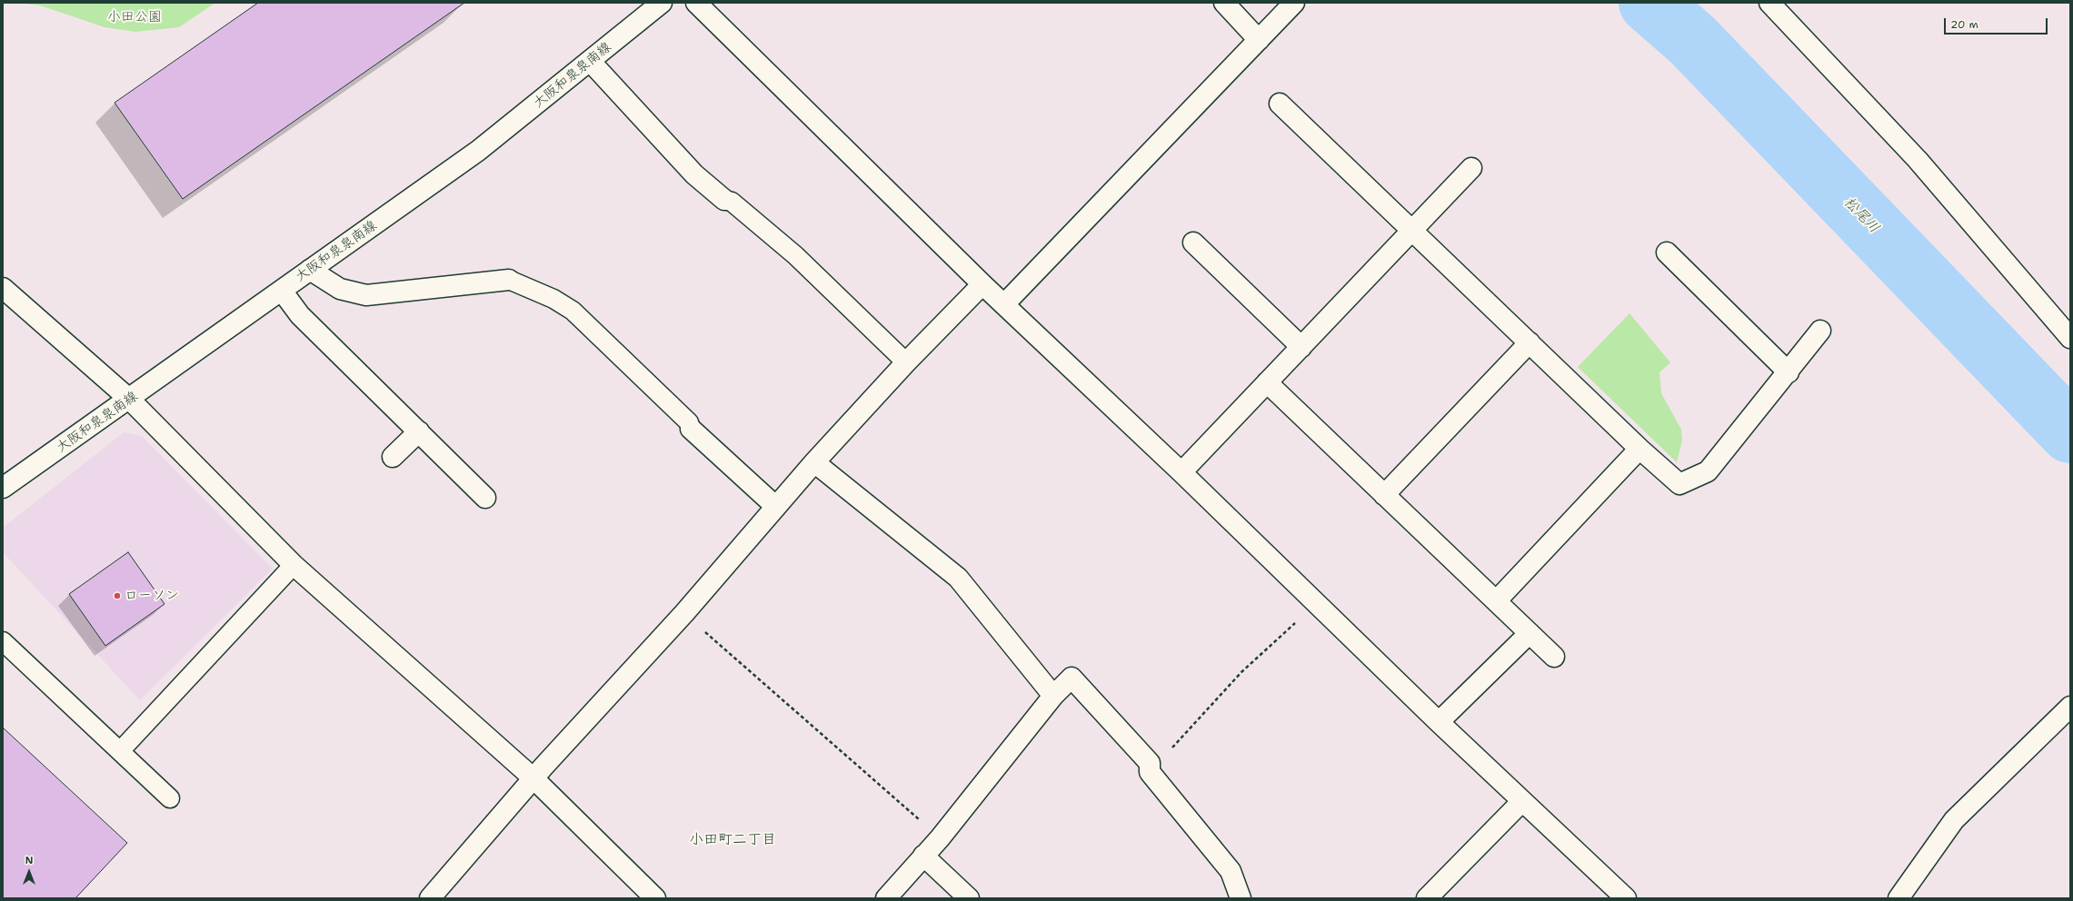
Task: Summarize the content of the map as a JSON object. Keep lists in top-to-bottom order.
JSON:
{
  "streets": {
    "street": ["大阪和泉泉南線"]
  },
  "districts": ["小田町二丁目"],
  "water": ["松尾川"],
  "parks": ["小田公園"],
  "places": ["ローソン"],
  "scale_bar": "20 m",
  "north": "top"
}
